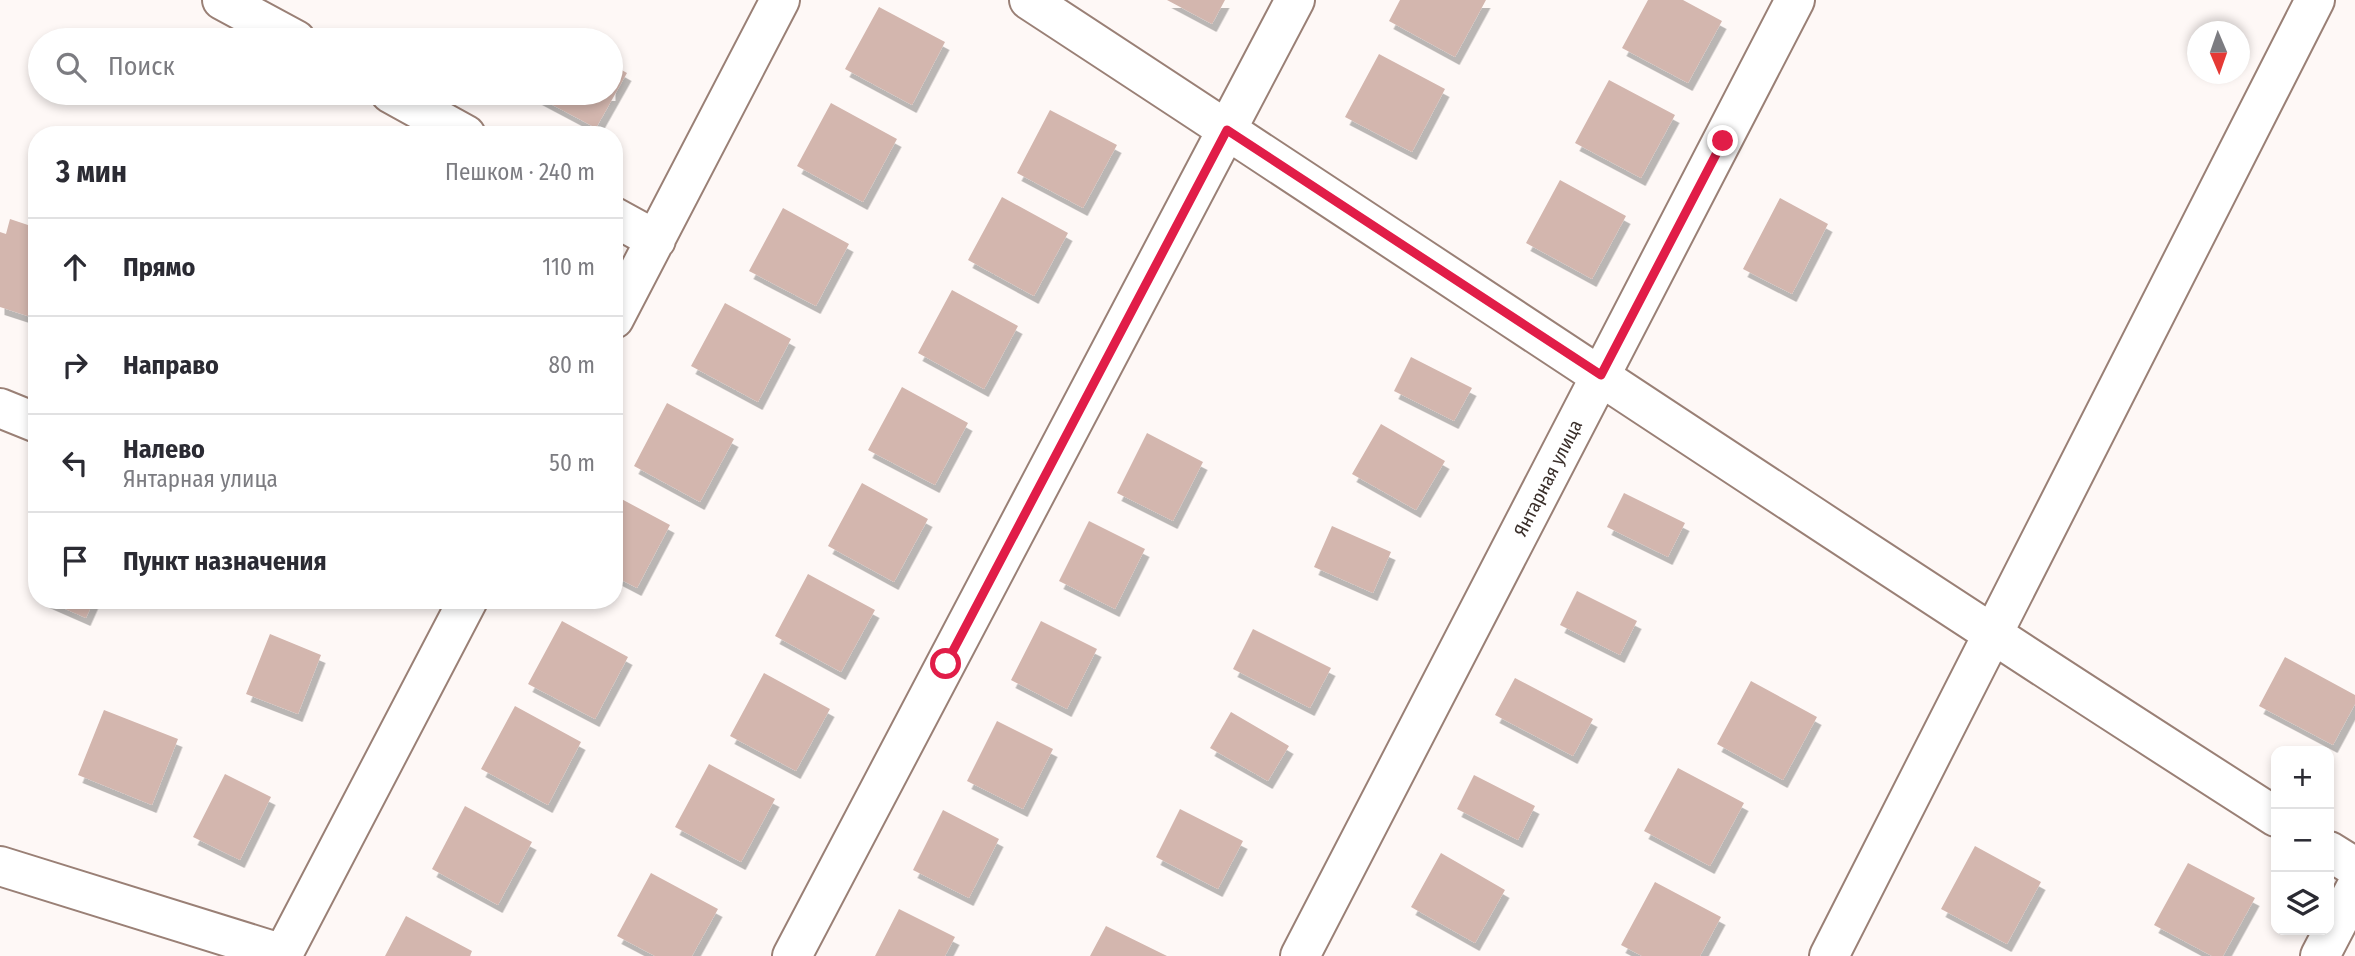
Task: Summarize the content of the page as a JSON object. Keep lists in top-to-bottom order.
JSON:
{
  "streets": {
    "street": ["Янтарная улица"]
  },
  "north": "bottom",
  "page": {
    "search": "Поиск",
    "heading": ["3 мин", "Пешком · 240 m"],
    "list": [
      ["Прямо", "110 m"],
      ["Направо", "80 m"],
      ["Налево", "Янтарная улица", "50 m"],
      "Пункт назначения"
    ],
    "map_buttons": ["+", "−"]
  }
}
